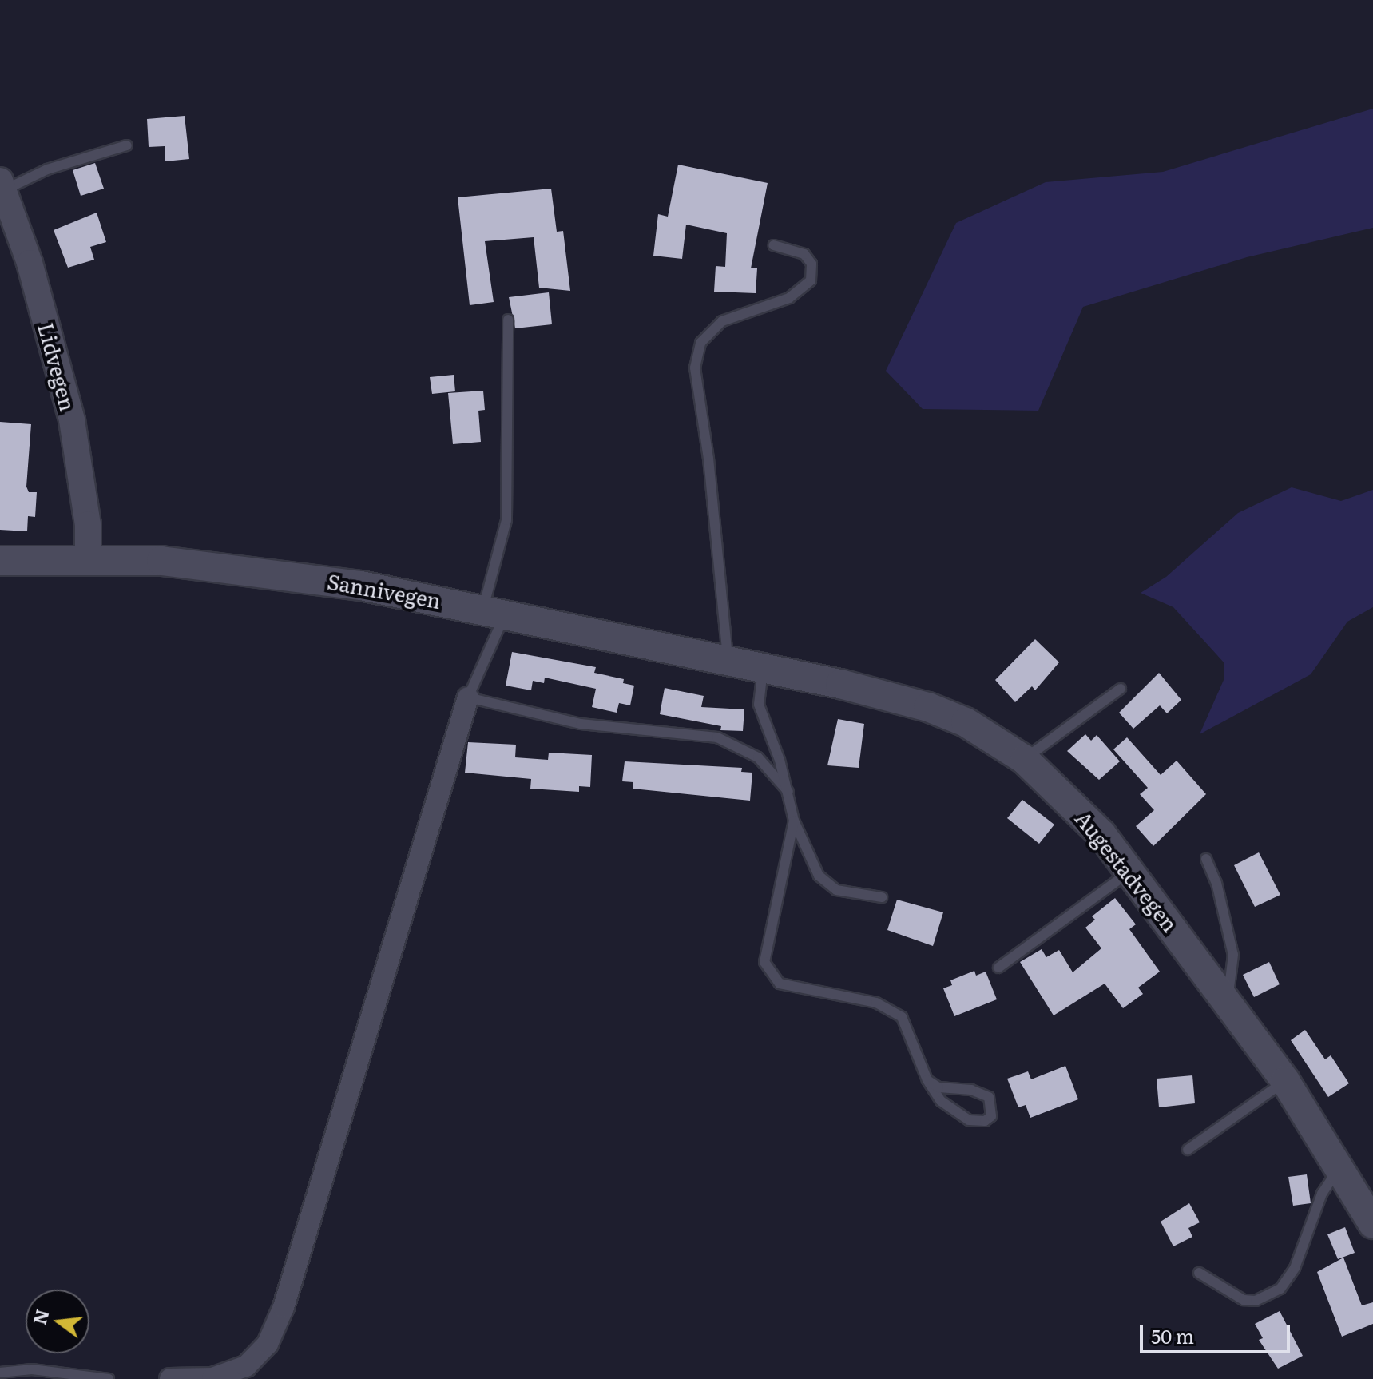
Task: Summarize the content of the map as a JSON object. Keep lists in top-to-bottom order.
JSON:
{
  "streets": {
    "main road": ["Sannivegen", "Augestadvegen"],
    "street": ["Lidvegen"]
  },
  "crossings": [
    ["Lidvegen", "Sannivegen"],
    ["Sannivegen", "Augestadvegen"]
  ],
  "scale_bar": "50 m",
  "north": "left"
}
